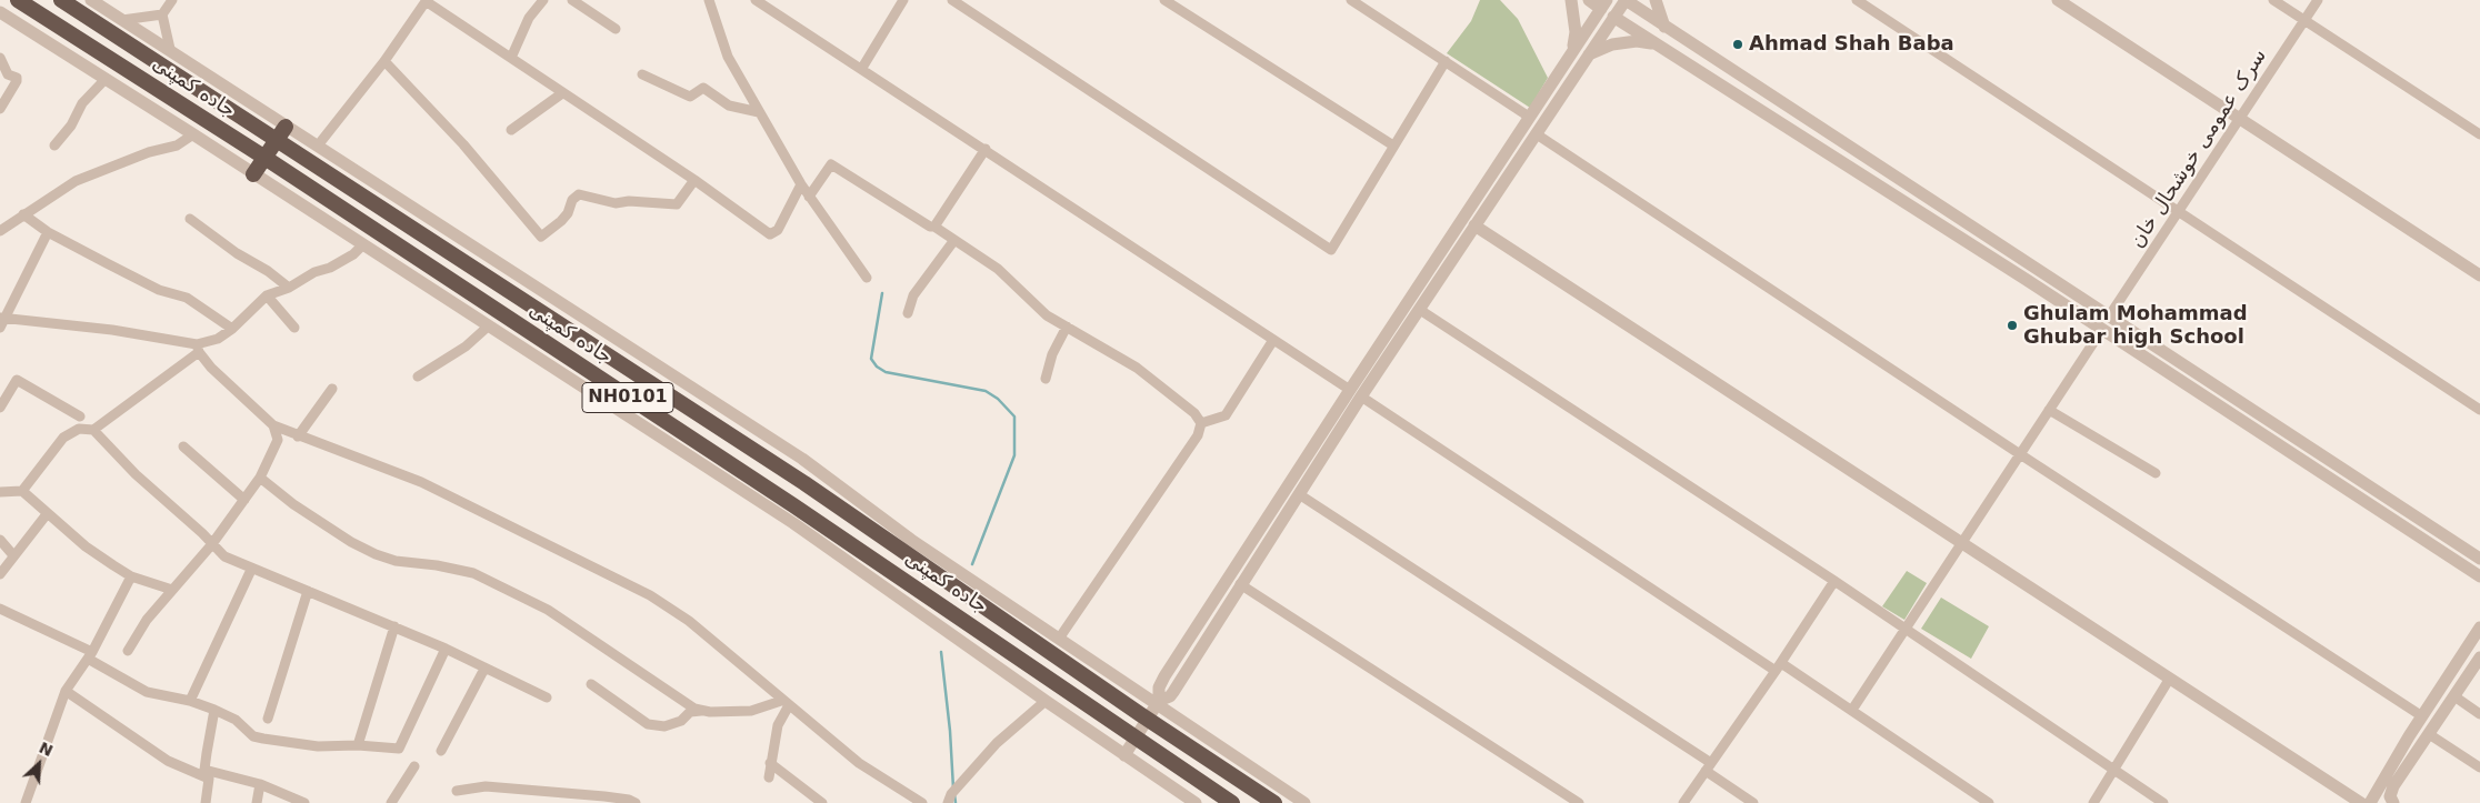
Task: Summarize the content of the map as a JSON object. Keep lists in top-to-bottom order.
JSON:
{
  "streets": {
    "highway": ["جاده کمپنی", "NH0101"],
    "street": ["سرک عمومی خوشحال خان"]
  },
  "places": ["Ahmad Shah Baba", "Ghulam Mohammad Ghubar high School"],
  "north": "top right"
}
